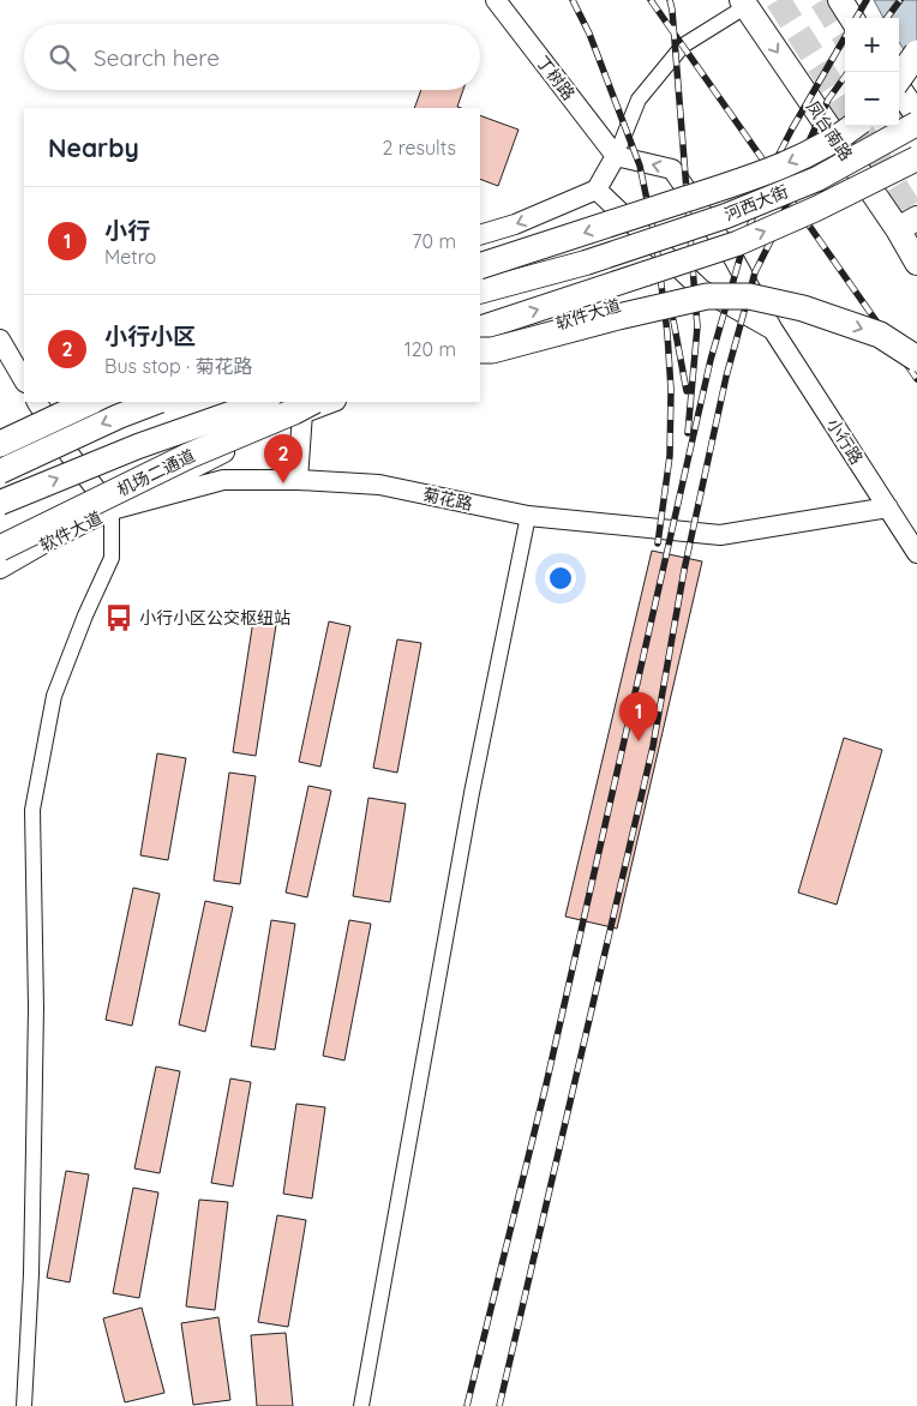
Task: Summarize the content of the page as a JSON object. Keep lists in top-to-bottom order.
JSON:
{
  "streets": {
    "highway": ["机场二通道"],
    "main road": ["凤台南路", "河西大街", "软件大道"],
    "street": ["丁树路", "小行路", "菊花路"]
  },
  "crossings": [
    ["丁树路", "小行路"],
    ["河西大街", "软件大道"],
    ["软件大道", "小行路"],
    ["软件大道", "机场二通道"],
    ["软件大道", "菊花路"],
    ["小行路", "菊花路"]
  ],
  "one_way": ["凤台南路"],
  "places": {
    "bus stop": ["小行小区公交枢纽站"]
  },
  "page": {
    "map_buttons": ["+", "−"],
    "search": "Search here",
    "heading": ["Nearby", "2 results"],
    "list": [
      {
        "mark": "1",
        "name": "小行",
        "note": "Metro",
        "value": "70 m"
      },
      {
        "mark": "2",
        "name": "小行小区",
        "note": "Bus stop · 菊花路",
        "value": "120 m"
      }
    ],
    "pins": ["2", "1"]
  }
}
